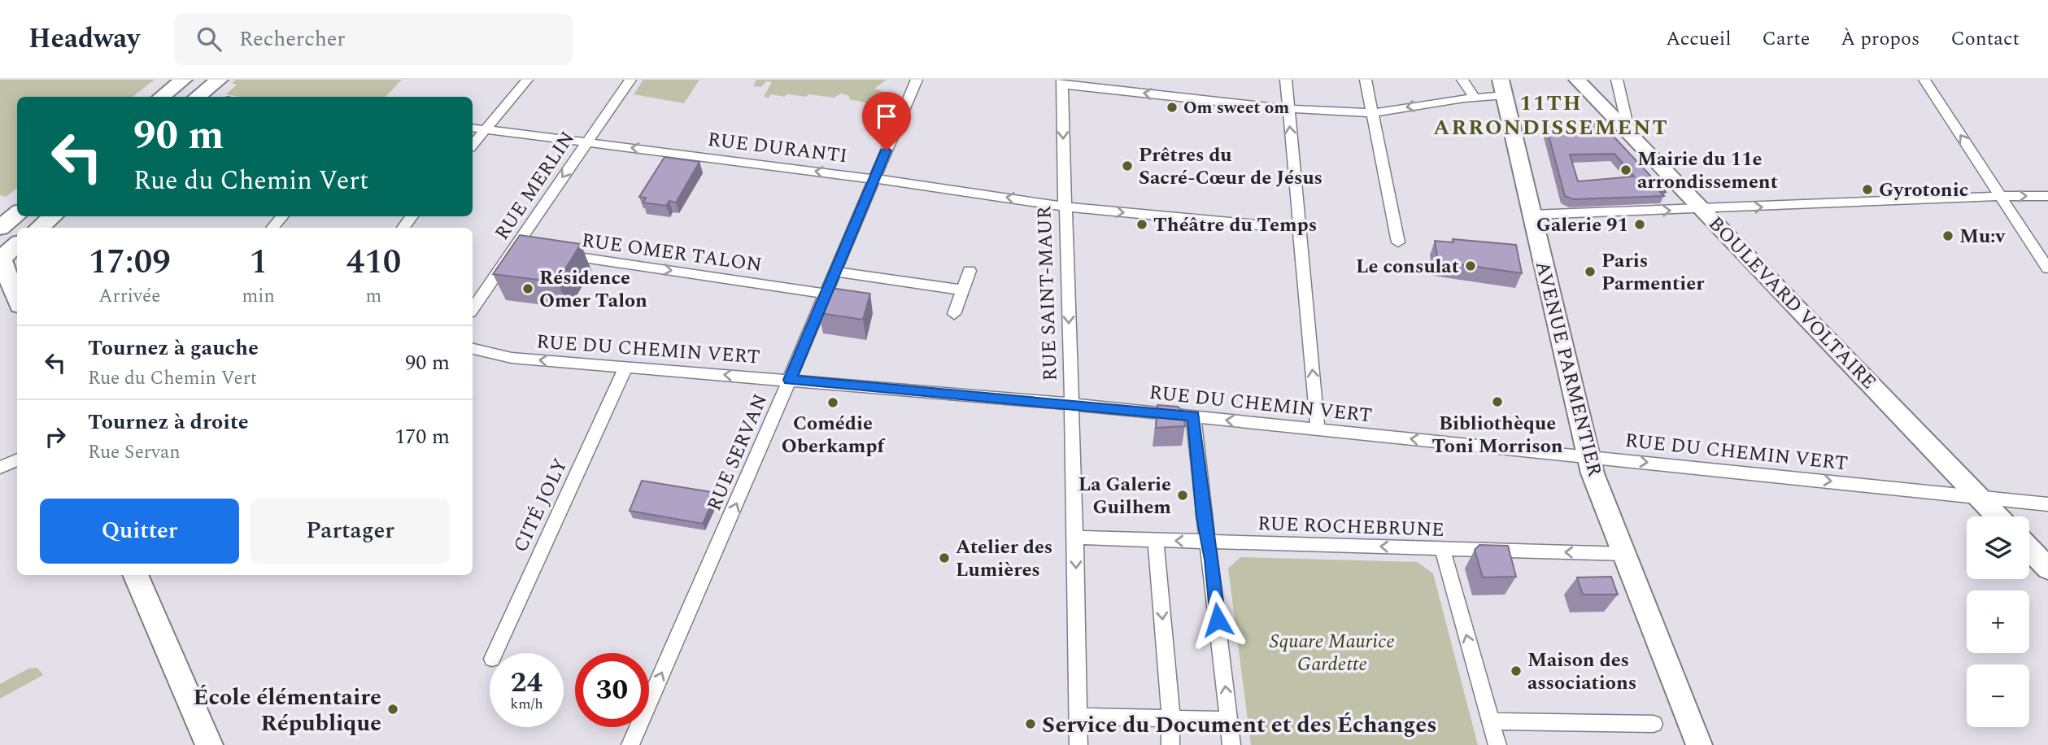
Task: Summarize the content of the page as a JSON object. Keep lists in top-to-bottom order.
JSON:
{
  "streets": {
    "street": [
      "RUE DURANTI",
      "RUE MERLIN",
      "RUE OMER TALON",
      "RUE SAINT-MAUR",
      "BOULEVARD VOLTAIRE",
      "RUE DU CHEMIN VERT",
      "AVENUE PARMENTIER",
      "RUE SERVAN",
      "CITÉ JOLY",
      "RUE ROCHEBRUNE"
    ]
  },
  "crossings": [
    ["RUE DURANTI", "RUE MERLIN"],
    ["RUE DURANTI", "RUE SAINT-MAUR"],
    ["RUE DURANTI", "RUE SERVAN"],
    ["RUE OMER TALON", "RUE SERVAN"],
    ["RUE SAINT-MAUR", "RUE DU CHEMIN VERT"],
    ["RUE SAINT-MAUR", "RUE ROCHEBRUNE"],
    ["BOULEVARD VOLTAIRE", "RUE DU CHEMIN VERT"],
    ["RUE DU CHEMIN VERT", "AVENUE PARMENTIER"],
    ["RUE DU CHEMIN VERT", "RUE SERVAN"],
    ["RUE DU CHEMIN VERT", "CITÉ JOLY"],
    ["AVENUE PARMENTIER", "RUE ROCHEBRUNE"]
  ],
  "one_way": ["RUE OMER TALON", "RUE SERVAN", "RUE ROCHEBRUNE"],
  "districts": ["11TH ARRONDISSEMENT"],
  "parks": ["Square Maurice Gardette"],
  "places": [
    "Om sweet om",
    "Prêtres du Sacré-Cœur de Jésus",
    "Mairie du 11e arrondissement",
    "Gyrotonic",
    "Théâtre du Temps",
    "Galerie 91",
    "Mu:v",
    "Le consulat",
    "Paris Parmentier",
    "Résidence Omer Talon",
    "Bibliothèque Toni Morrison",
    "Comédie Oberkampf",
    "La Galerie Guilhem",
    "Atelier des Lumières",
    "Maison des associations",
    "École élémentaire République",
    "Service du Document et des Échanges"
  ],
  "page": {
    "header": "Headway",
    "search": "Rechercher",
    "nav": [
      "Accueil",
      "Carte",
      "À propos",
      "Contact"
    ],
    "turn": ["90 m", "Rue du Chemin Vert"],
    "eta": [
      "17:09",
      "Arrivée",
      "1",
      "min",
      "410",
      "m"
    ],
    "list": [
      {
        "name": "Tournez à gauche",
        "note": "Rue du Chemin Vert",
        "value": "90 m"
      },
      {
        "name": "Tournez à droite",
        "note": "Rue Servan",
        "value": "170 m"
      }
    ],
    "buttons": ["Quitter", "Partager"],
    "map_buttons": ["+", "−"],
    "speed": "24 km/h",
    "limit": "30"
  }
}
